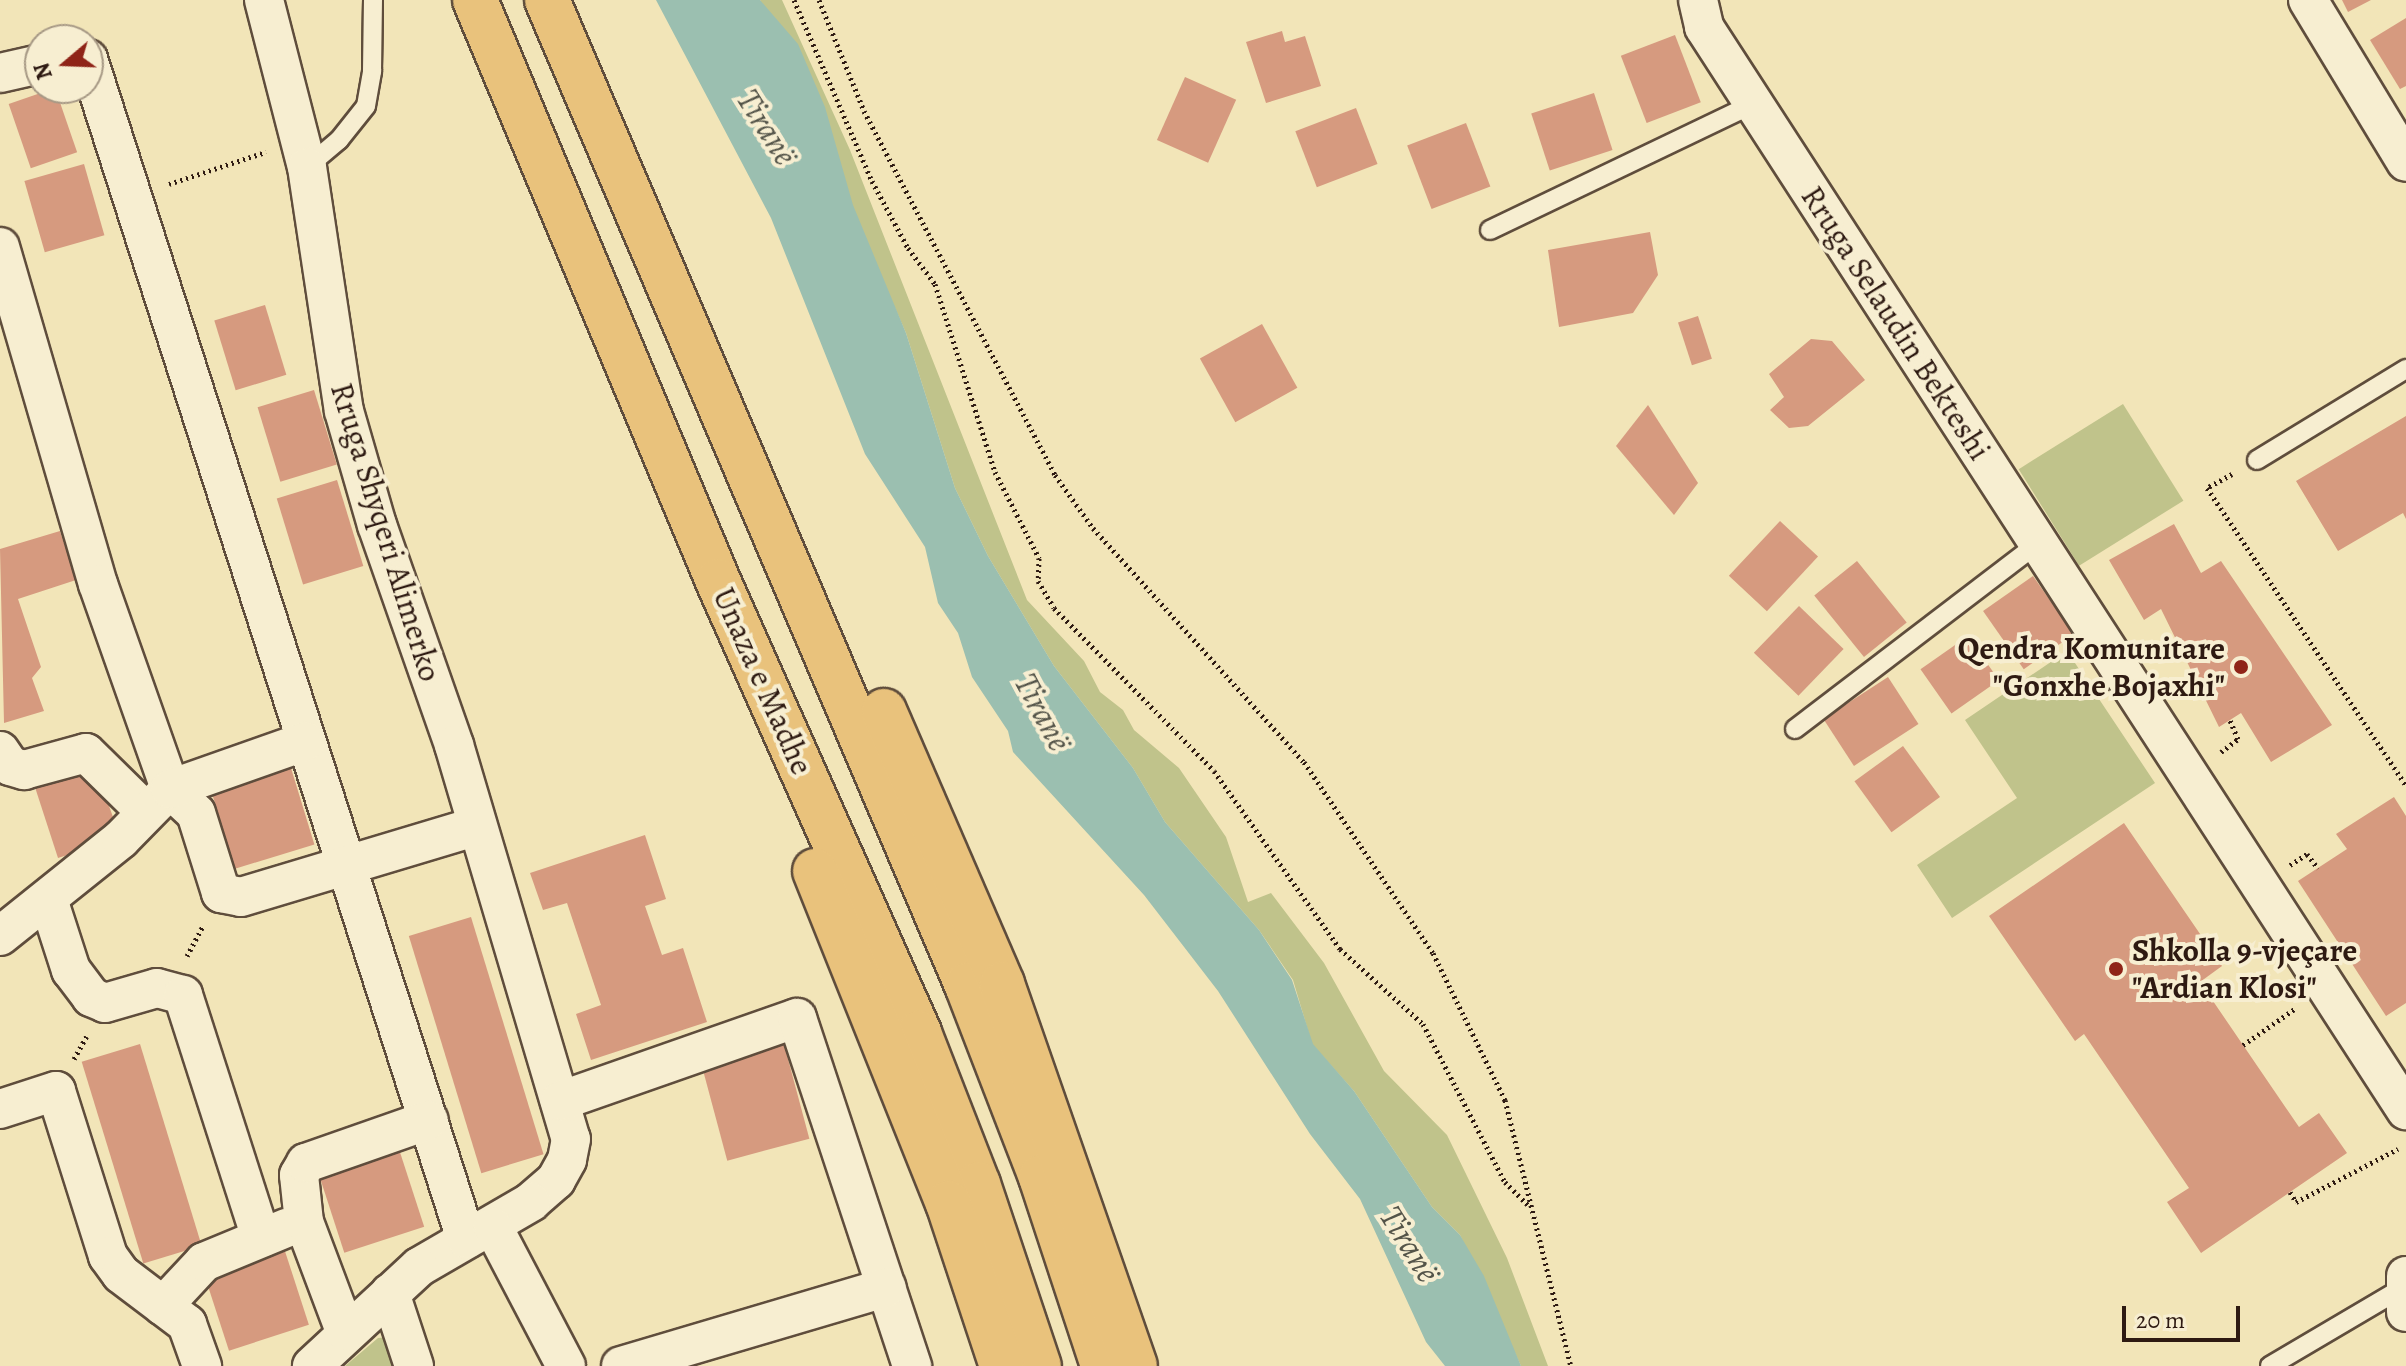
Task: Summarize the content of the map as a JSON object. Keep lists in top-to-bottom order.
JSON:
{
  "streets": {
    "highway": ["Unaza e Madhe"],
    "street": ["Rruga Selaudin Bekteshi", "Rruga Shyqeri Alimerko"]
  },
  "water": ["Tiranë"],
  "places": ["Qendra Komunitare \"Gonxhe Bojaxhi\"", "Shkolla 9-vjeçare \"Ardian Klosi\""],
  "scale_bar": "20 m",
  "north": "left"
}
